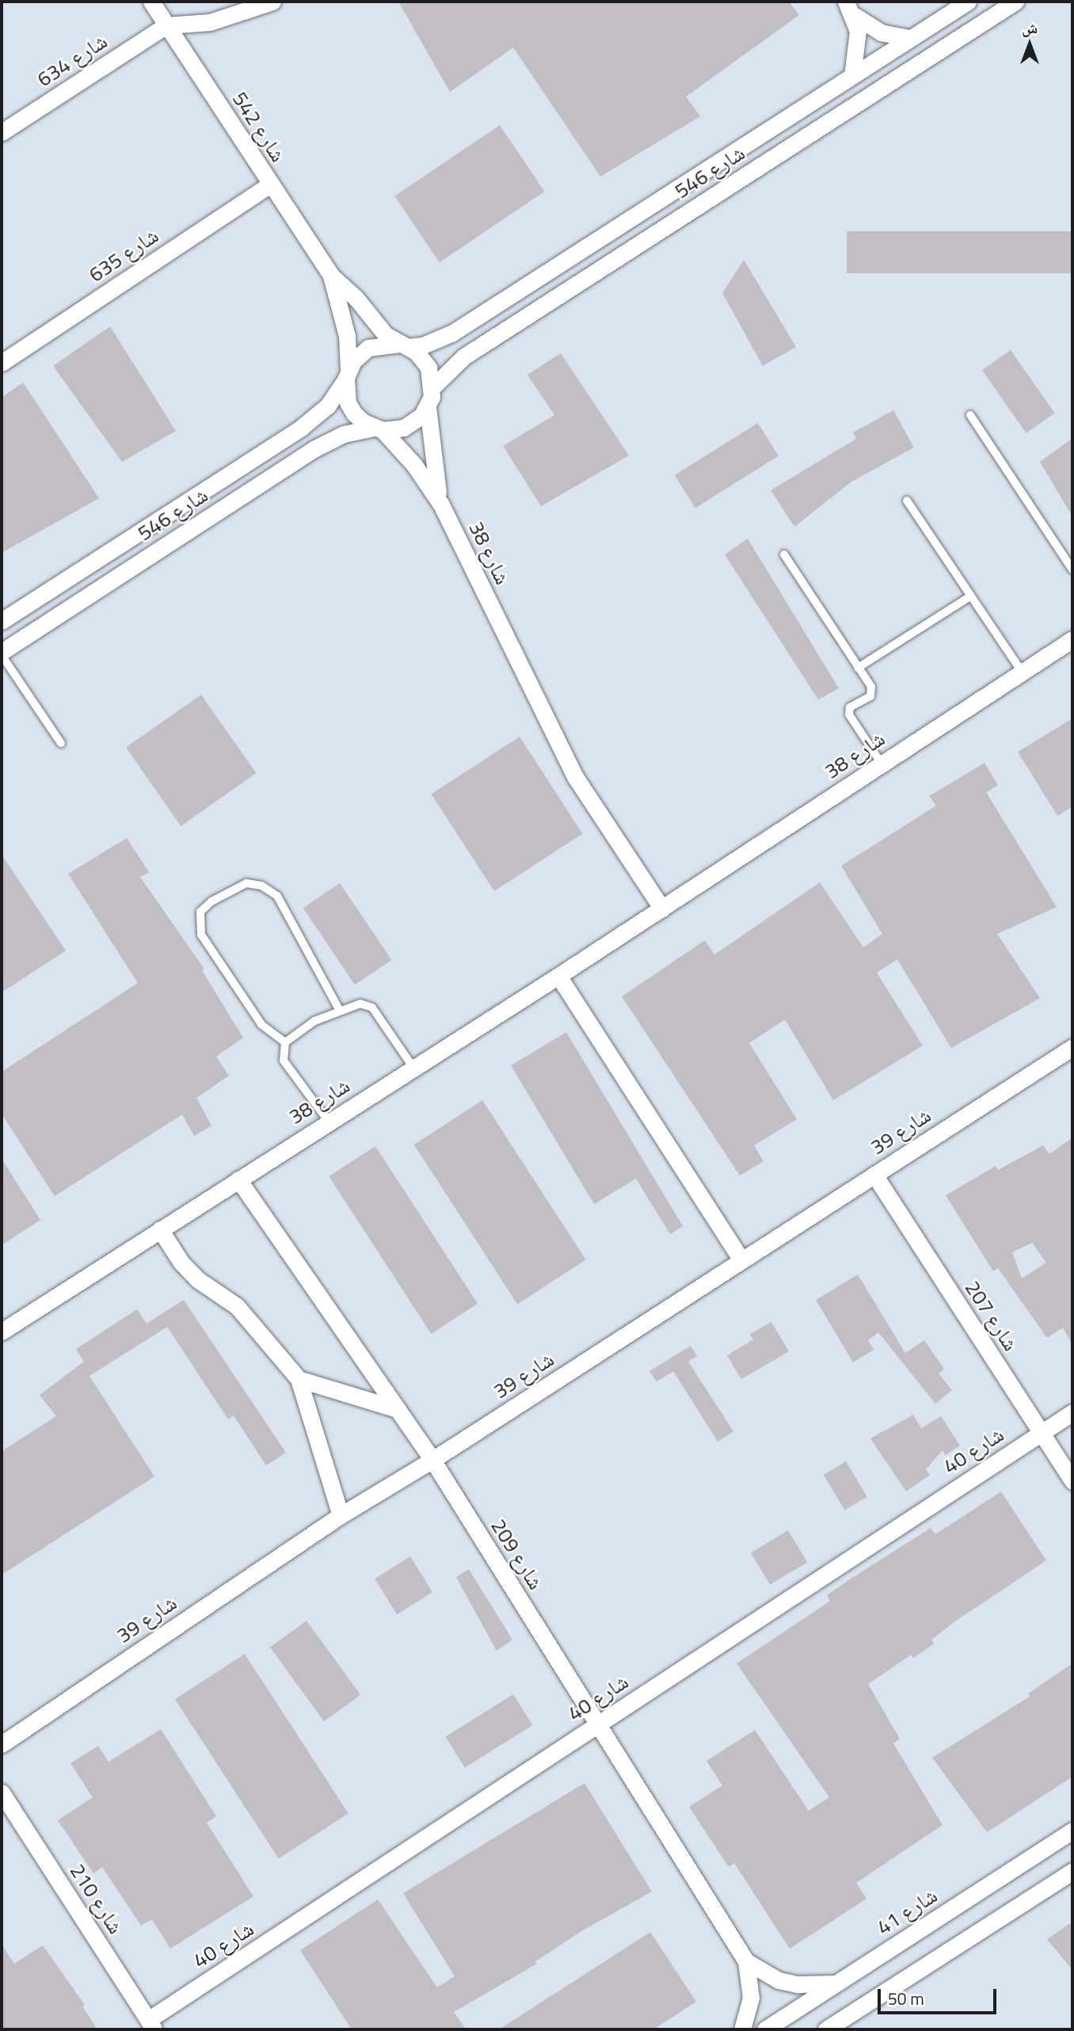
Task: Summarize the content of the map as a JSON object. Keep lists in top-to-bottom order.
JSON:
{
  "streets": {
    "street": [
      "شارع 634",
      "شارع 542",
      "شارع 546",
      "شارع 635",
      "شارع 38",
      "شارع 39",
      "شارع 207",
      "شارع 40",
      "شارع 209",
      "شارع 210",
      "شارع 41"
    ]
  },
  "crossings": [
    ["شارع 634", "شارع 542"],
    ["شارع 542", "شارع 546"],
    ["شارع 542", "شارع 635"],
    ["شارع 542", "شارع 38"],
    ["شارع 546", "شارع 38"],
    ["شارع 38", "شارع 209"],
    ["شارع 39", "شارع 207"],
    ["شارع 39", "شارع 209"],
    ["شارع 207", "شارع 40"],
    ["شارع 40", "شارع 209"],
    ["شارع 40", "شارع 210"],
    ["شارع 209", "شارع 41"]
  ],
  "scale_bar": "50 m",
  "north": "top"
}
